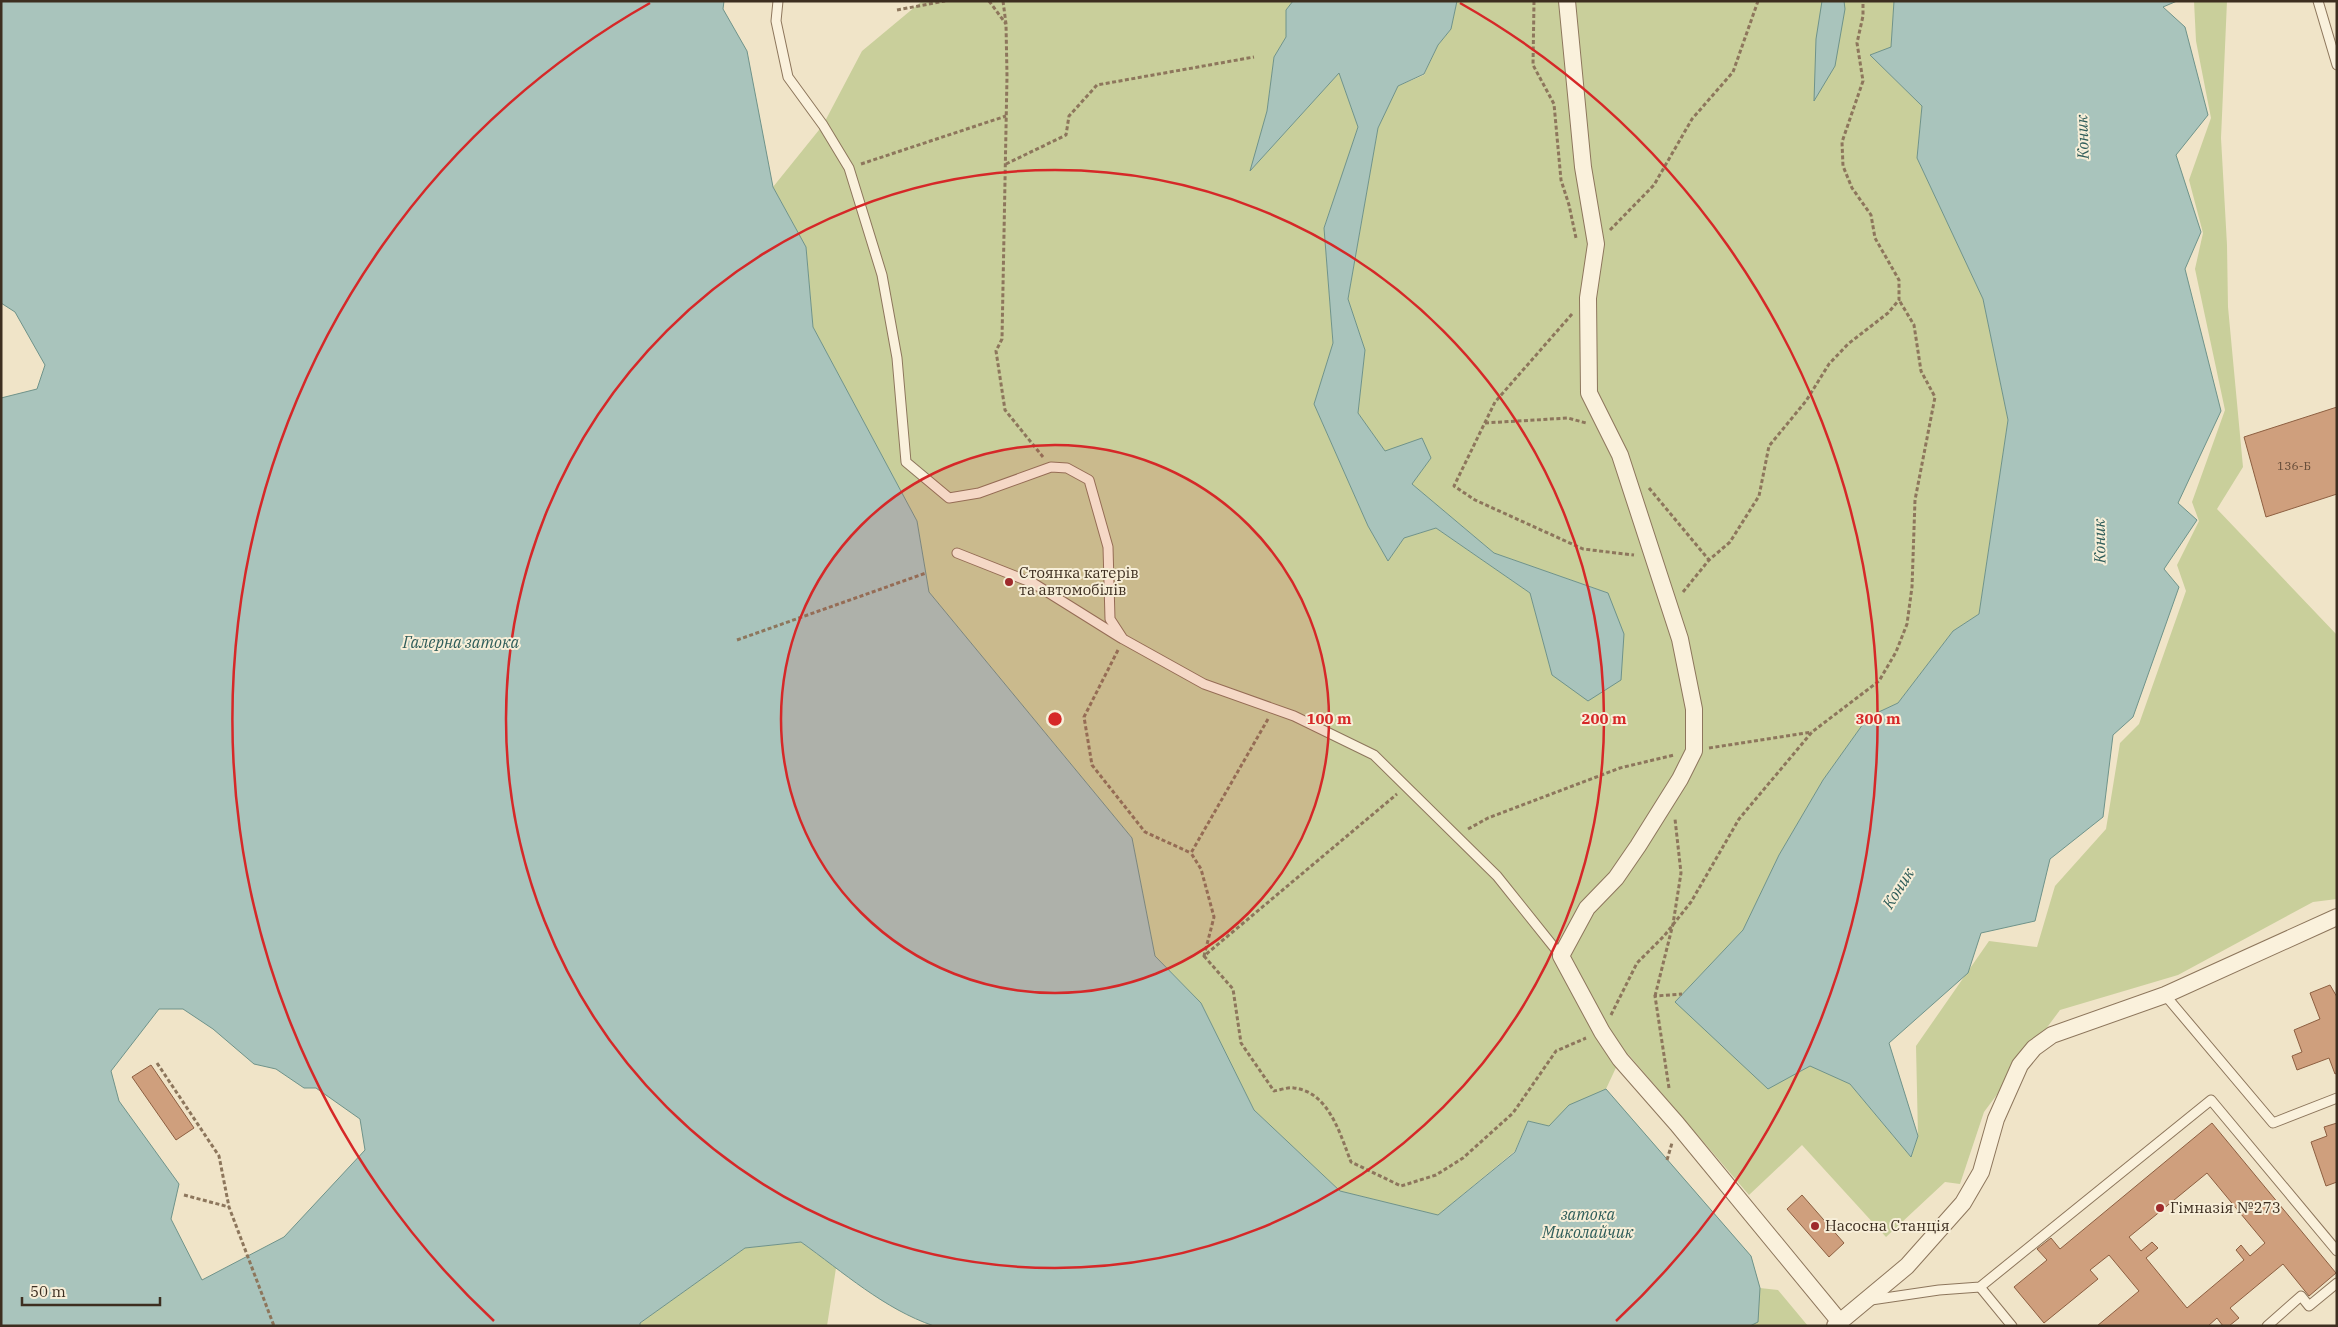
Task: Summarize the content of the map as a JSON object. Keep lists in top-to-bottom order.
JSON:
{
  "water": ["Коник", "Галерна затока", "затока Миколайчик"],
  "places": ["Стоянка катерів та автомобілів", "Гімназія №273", "Насосна Станція"],
  "house_numbers": ["136-Б"],
  "scale_bar": "50 m",
  "rings": ["100 m", "200 m", "300 m"]
}
